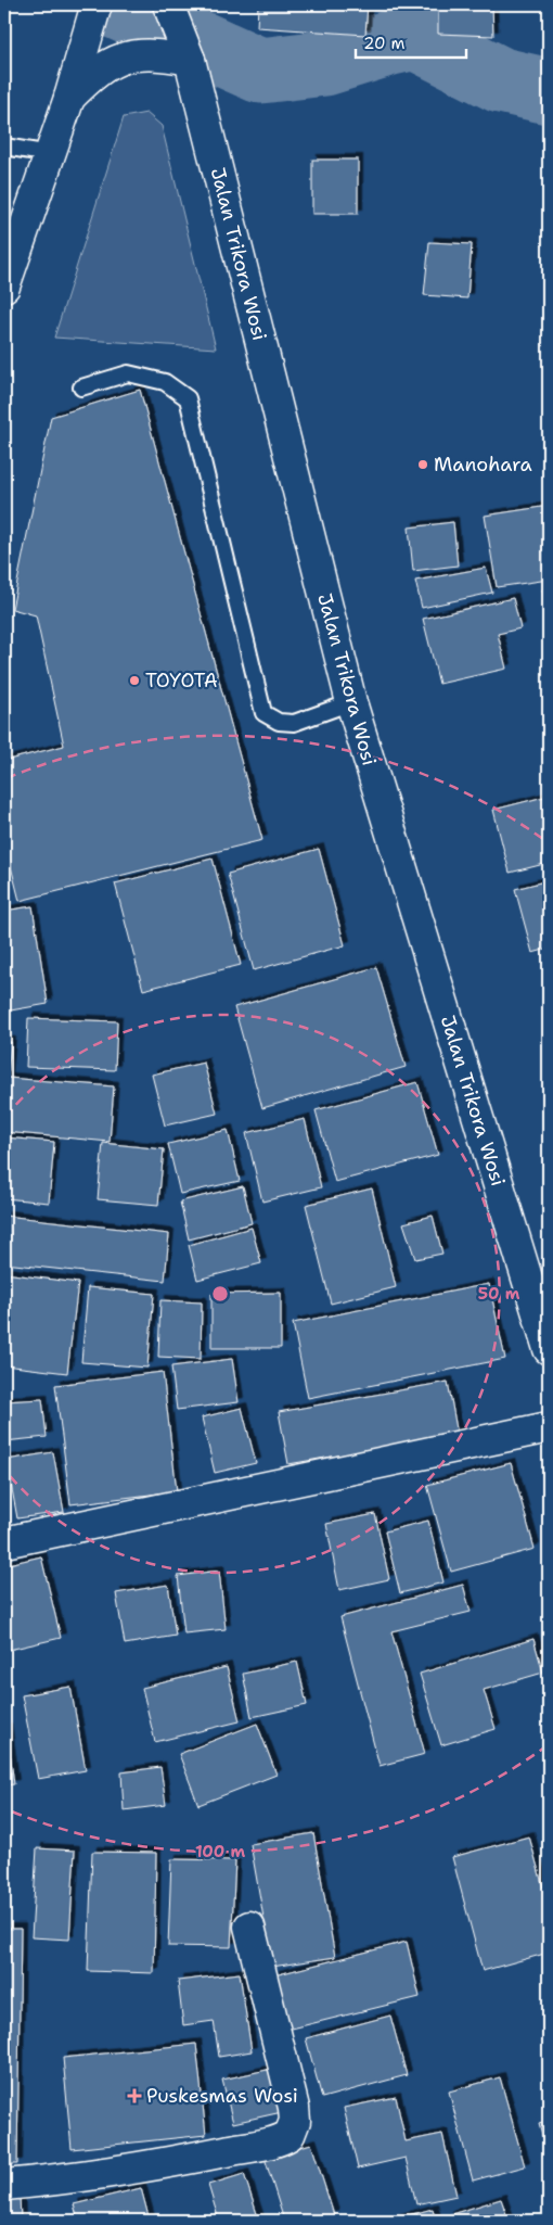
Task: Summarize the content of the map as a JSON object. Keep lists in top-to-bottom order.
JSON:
{
  "streets": {
    "main road": ["Jalan Trikora Wosi"]
  },
  "places": {
    "other": ["Manohara", "TOYOTA"],
    "health": ["Puskesmas Wosi"]
  },
  "scale_bar": "20 m",
  "rings": ["50 m", "100 m"]
}
